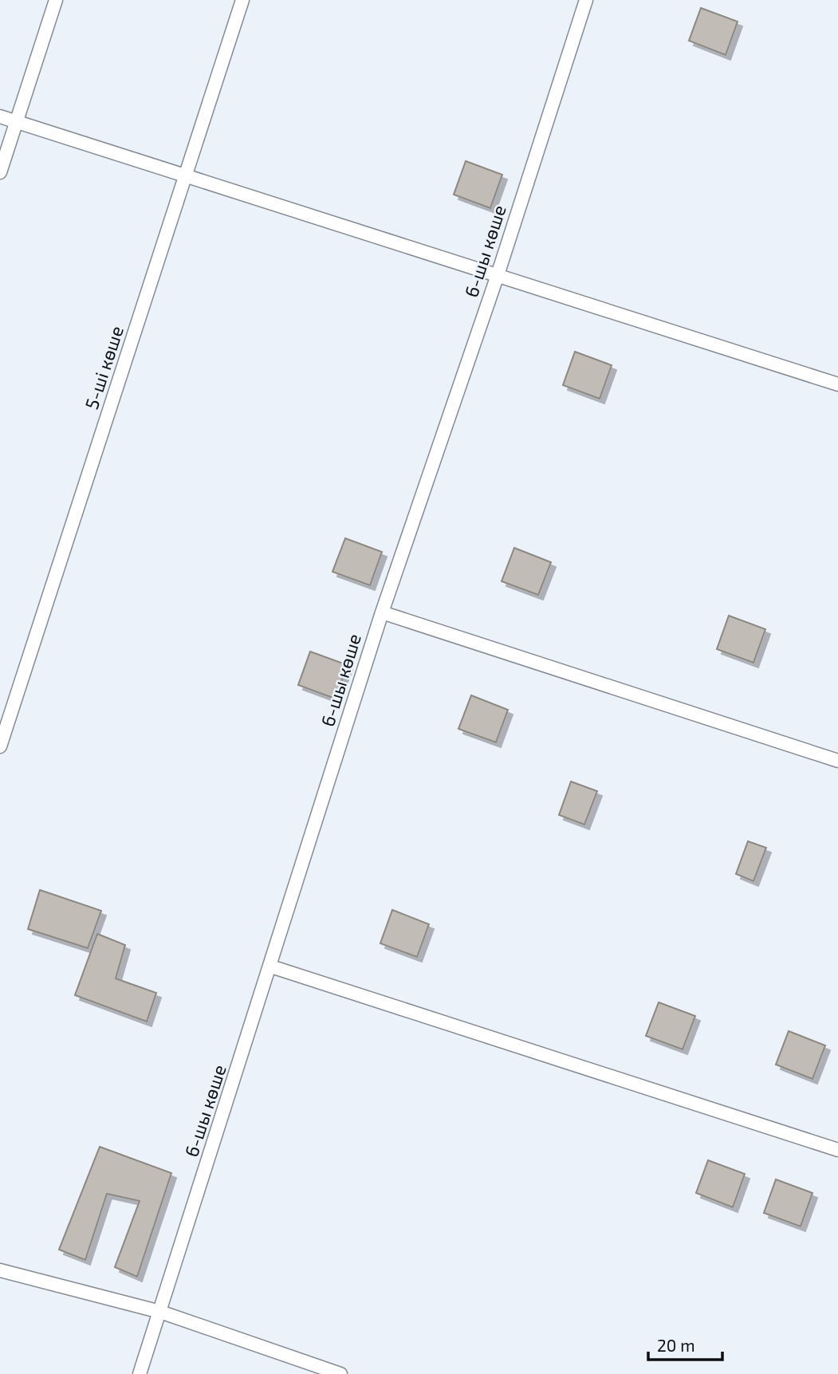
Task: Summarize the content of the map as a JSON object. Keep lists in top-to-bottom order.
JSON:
{
  "streets": {
    "lane": ["6-шы көше", "5-ші көше"]
  },
  "scale_bar": "20 m"
}
